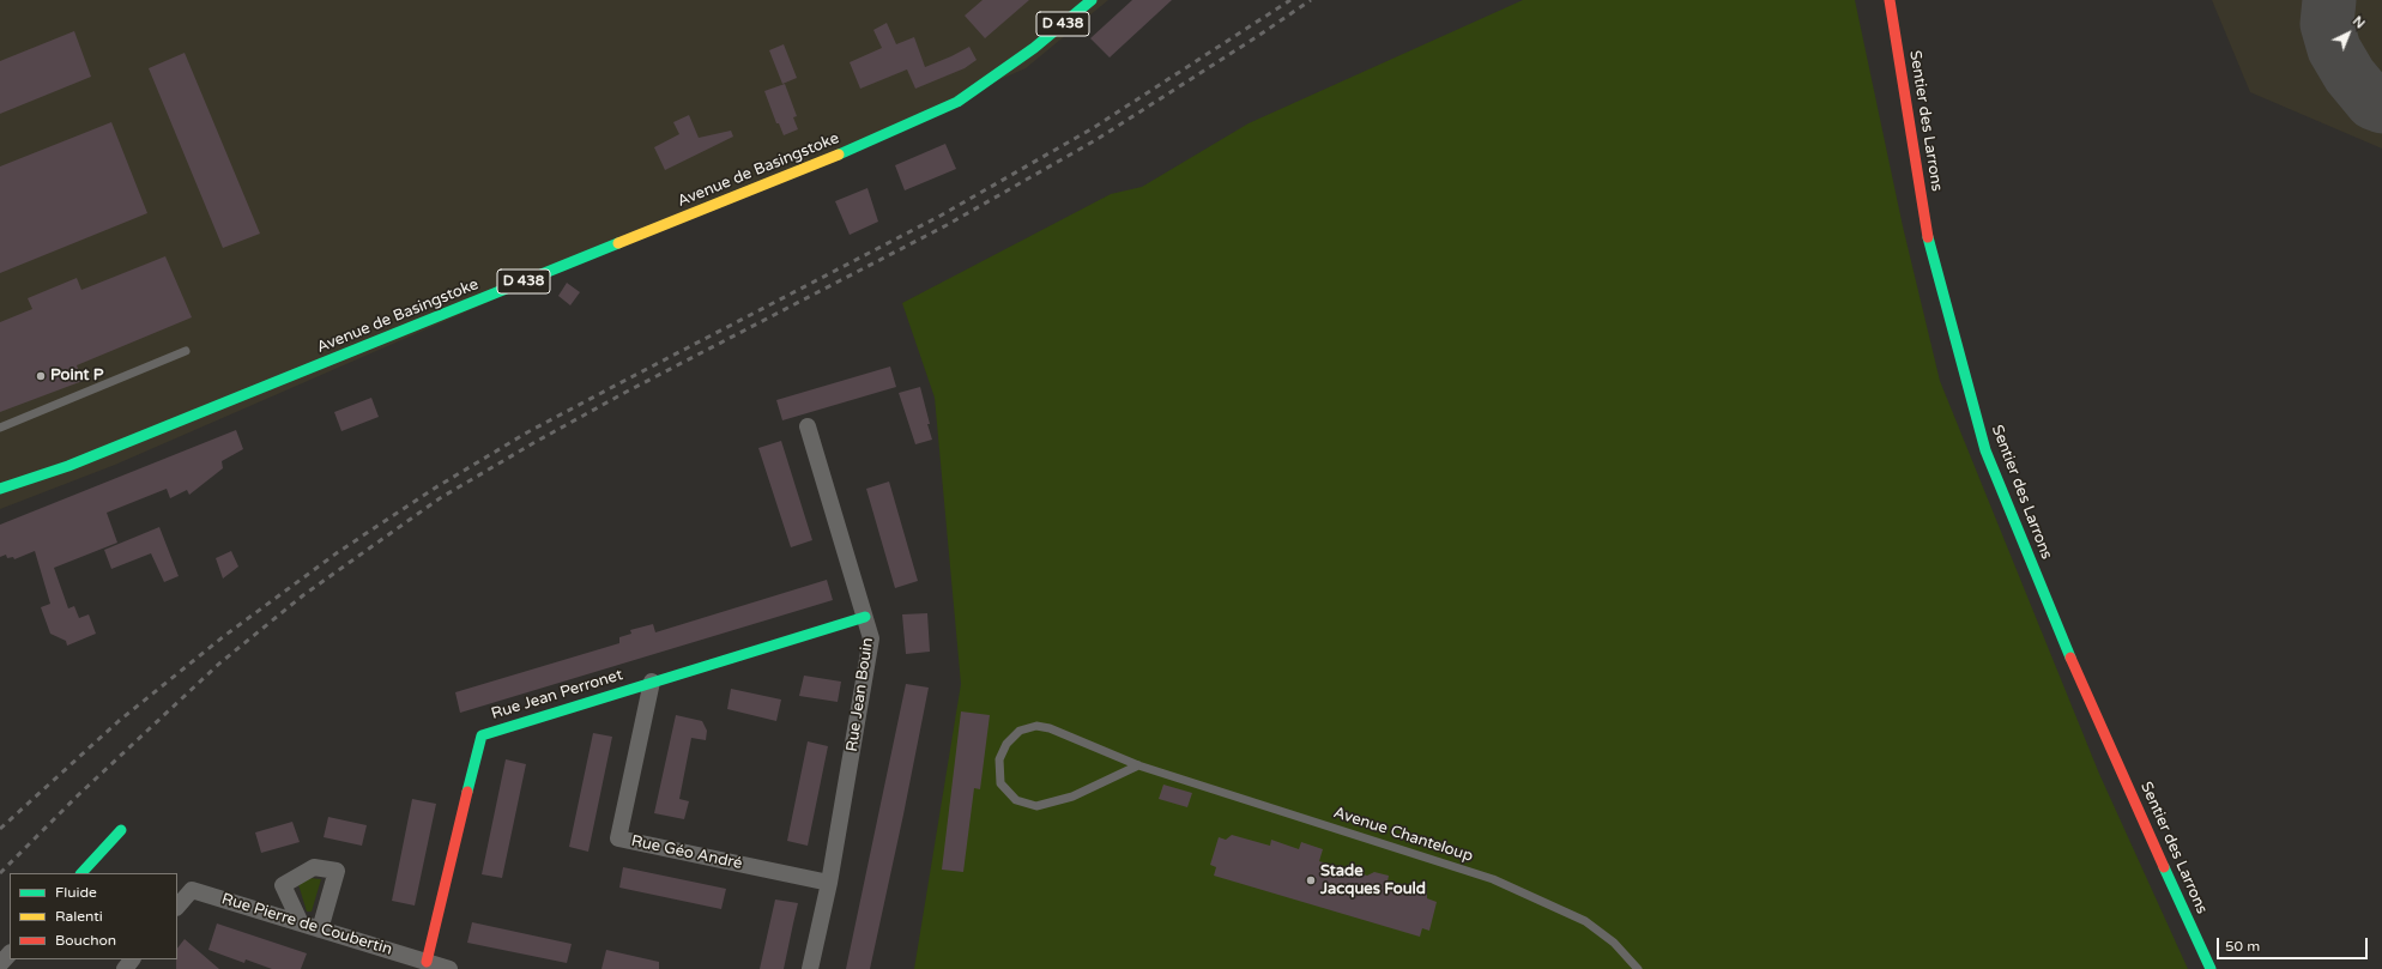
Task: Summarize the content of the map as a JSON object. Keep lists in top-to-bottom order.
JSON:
{
  "streets": {
    "street": [
      "D 438",
      "Sentier des Larrons",
      "Avenue de Basingstoke",
      "Rue Jean Perronet",
      "Rue Jean Bouin",
      "Rue Géo André",
      "Rue Pierre de Coubertin"
    ],
    "lane": ["Avenue Chanteloup"]
  },
  "crossings": [
    ["Rue Jean Perronet", "Rue Jean Bouin"],
    ["Rue Jean Perronet", "Rue Géo André"],
    ["Rue Jean Perronet", "Rue Pierre de Coubertin"],
    ["Rue Jean Bouin", "Rue Géo André"]
  ],
  "places": ["Point P", "Stade Jacques Fould"],
  "legend": ["Fluide", "Ralenti", "Bouchon"],
  "scale_bar": "50 m",
  "north": "top right"
}
